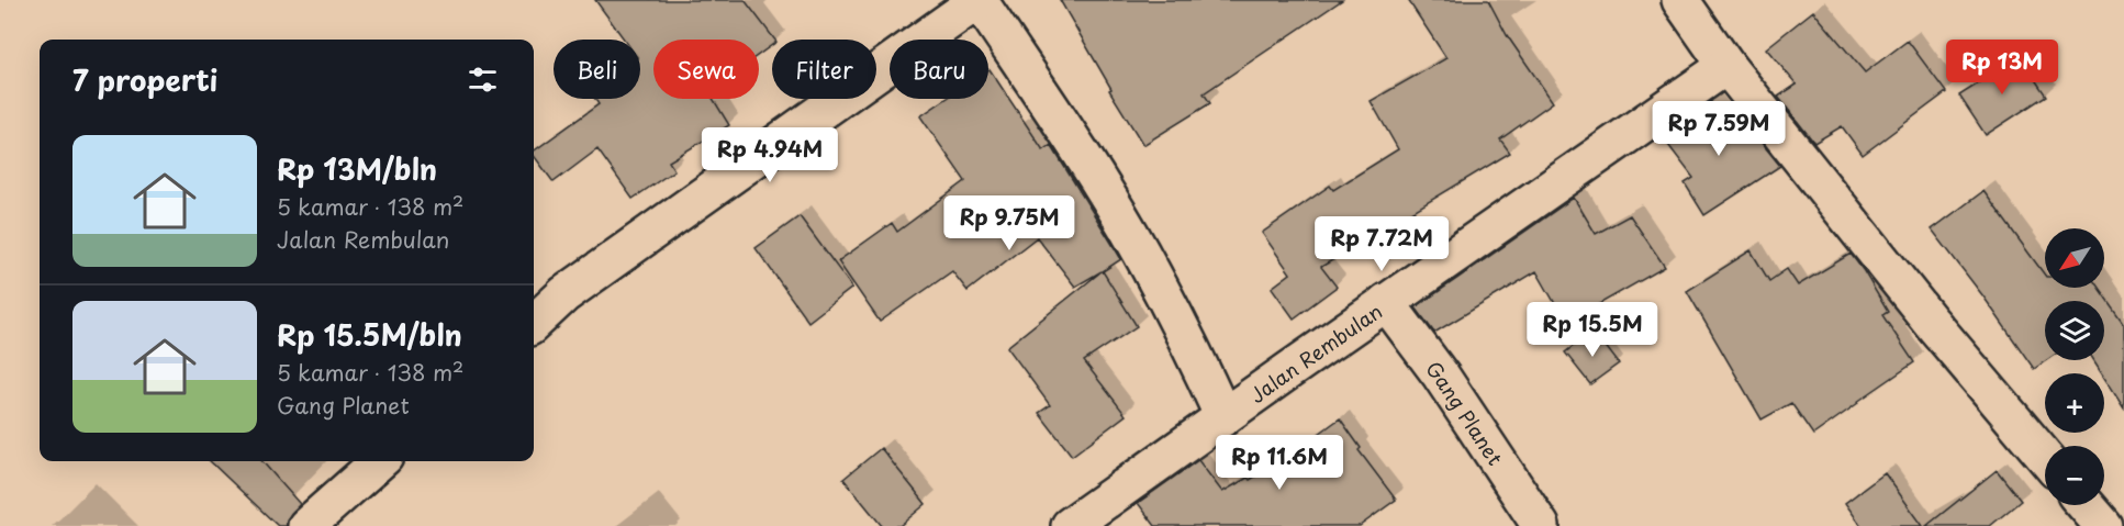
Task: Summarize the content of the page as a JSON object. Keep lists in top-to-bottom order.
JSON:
{
  "streets": {
    "street": ["Jalan Rembulan", "Gang Planet"]
  },
  "crossings": [
    ["Jalan Rembulan", "Gang Planet"]
  ],
  "north": "bottom left",
  "page": {
    "price": [
      "Rp 13M",
      "Rp 7.59M",
      "Rp 4.94M",
      "Rp 9.75M",
      "Rp 7.72M",
      "Rp 15.5M",
      "Rp 11.6M"
    ],
    "chip": [
      "Beli",
      "Sewa",
      "Filter",
      "Baru"
    ],
    "heading": "7 properti",
    "list": [
      {
        "name": "Rp 13M/bln",
        "note": "5 kamar · 138 m² · Jalan Rembulan"
      },
      {
        "name": "Rp 15.5M/bln",
        "note": "5 kamar · 138 m² · Gang Planet"
      }
    ],
    "map_buttons": ["+", "−"]
  }
}
